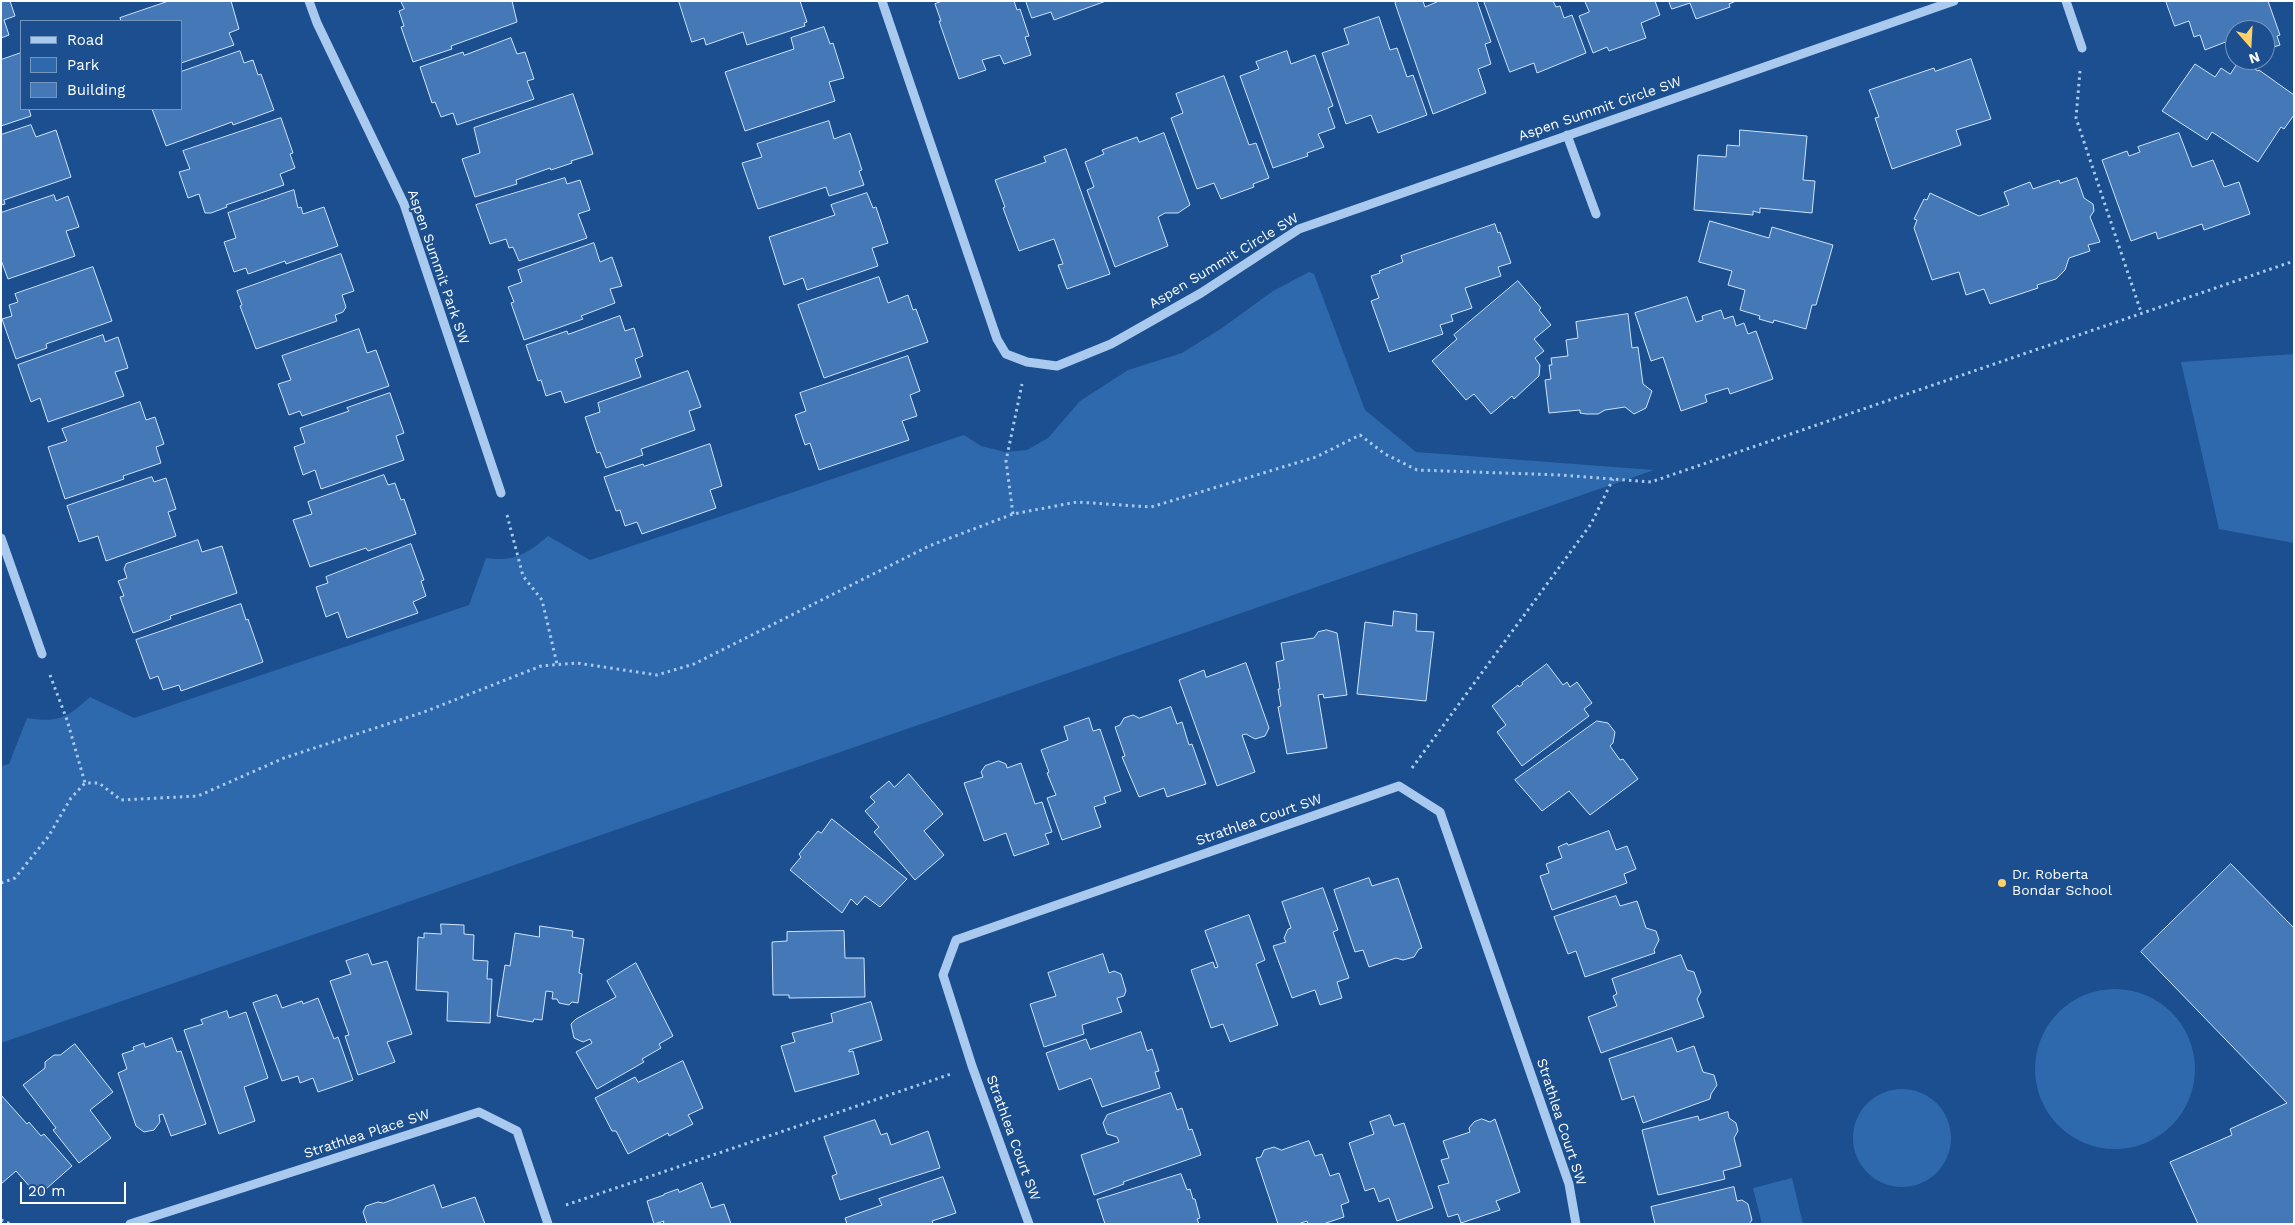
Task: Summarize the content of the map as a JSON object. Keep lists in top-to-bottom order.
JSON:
{
  "streets": {
    "street": [
      "Aspen Summit Circle SW",
      "Aspen Summit Park SW",
      "Strathlea Court SW",
      "Strathlea Place SW"
    ]
  },
  "places": ["Dr. Roberta Bondar School"],
  "legend": ["Road", "Park", "Building"],
  "scale_bar": "20 m",
  "north": "bottom"
}
